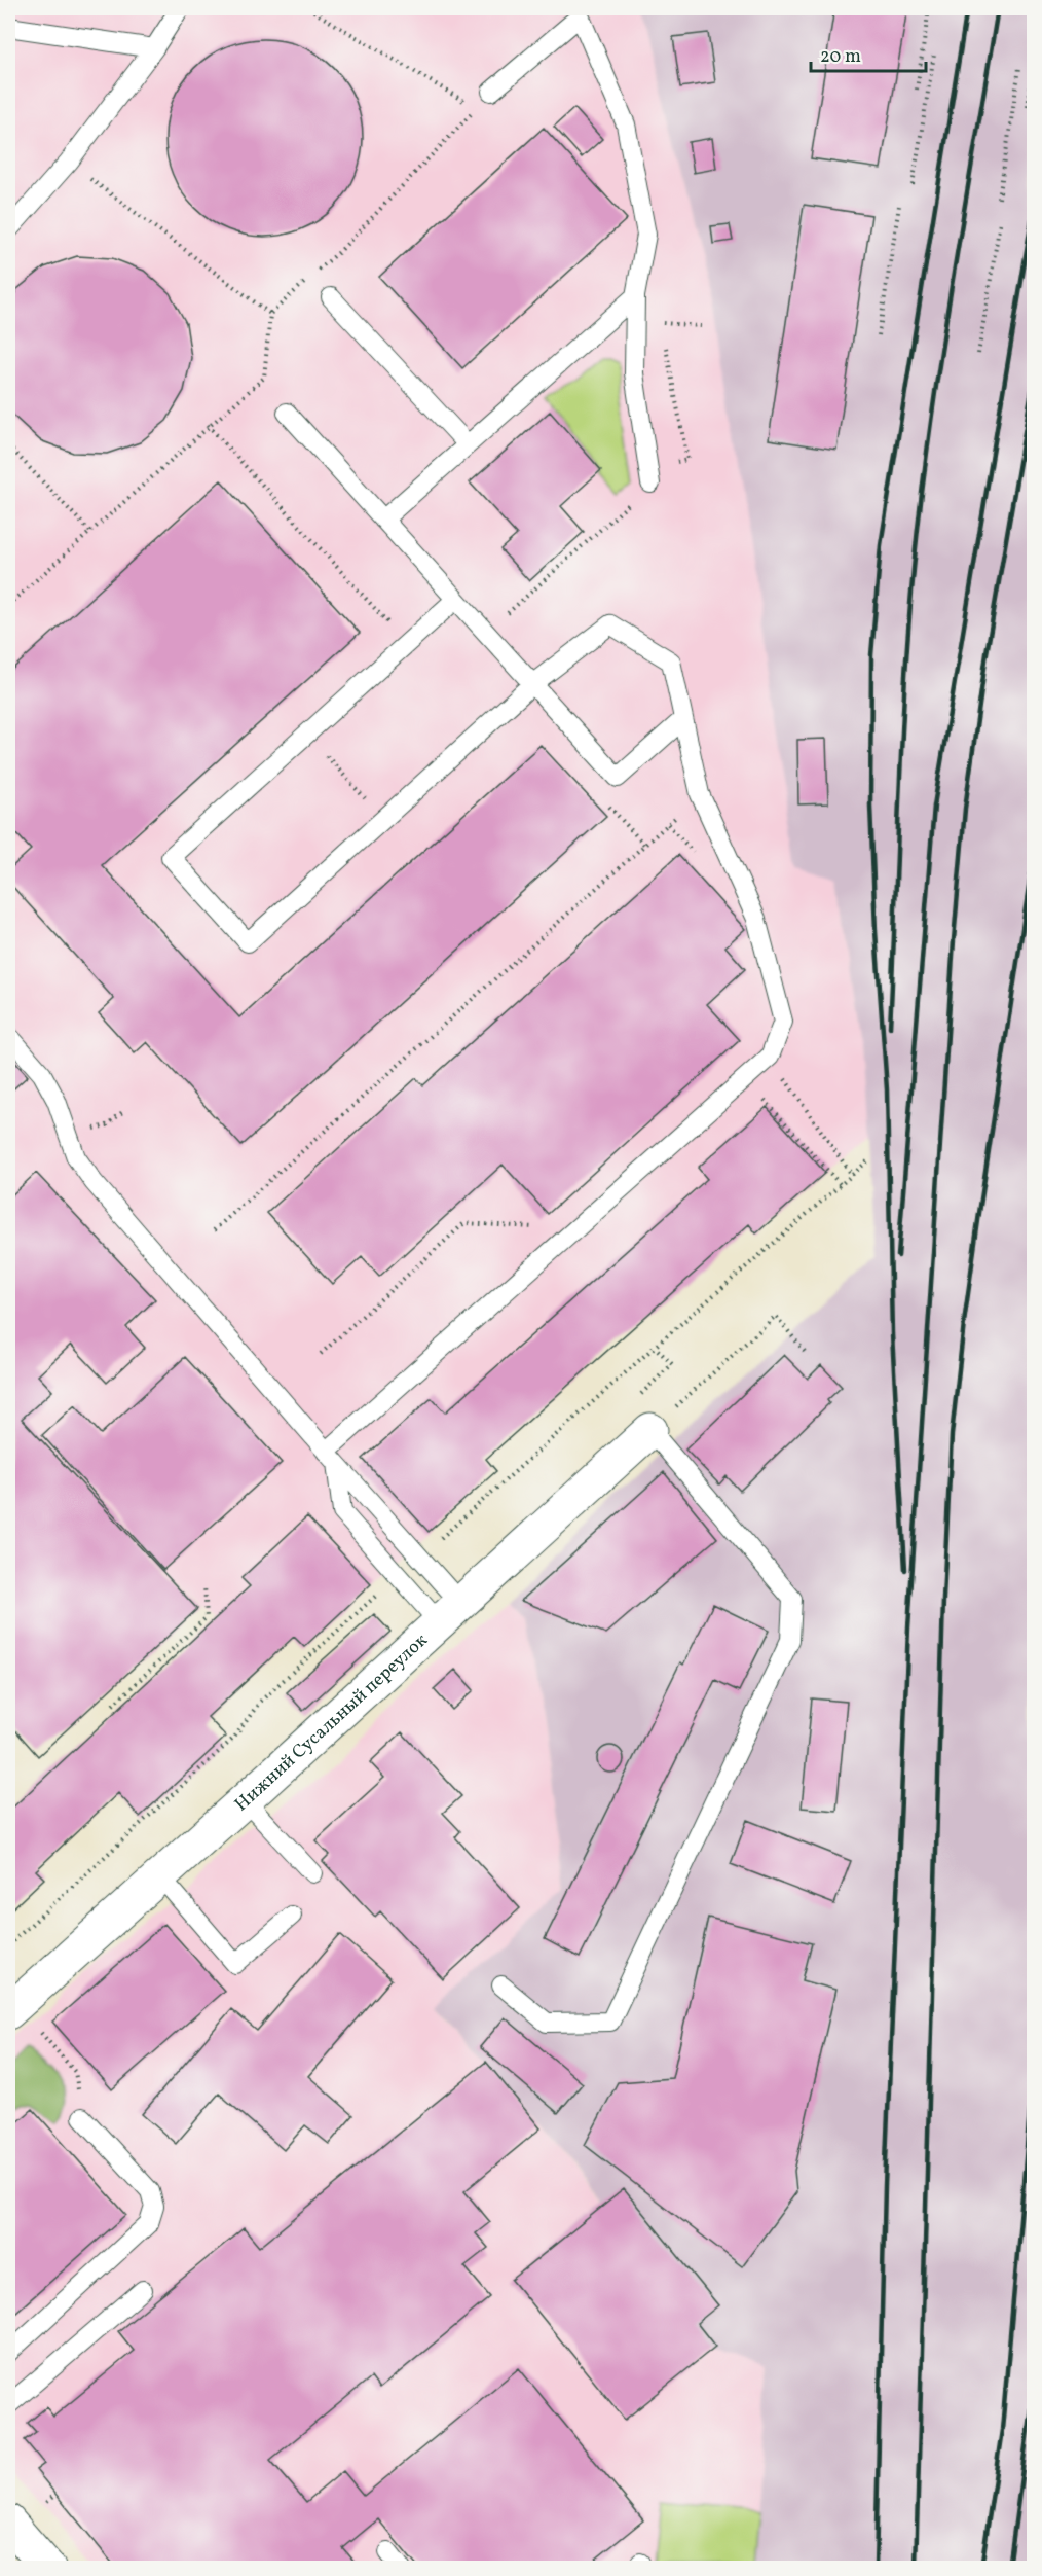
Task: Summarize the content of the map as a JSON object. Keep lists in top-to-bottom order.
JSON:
{
  "streets": {
    "street": ["Нижний Сусальный переулок"]
  },
  "scale_bar": "20 m"
}
